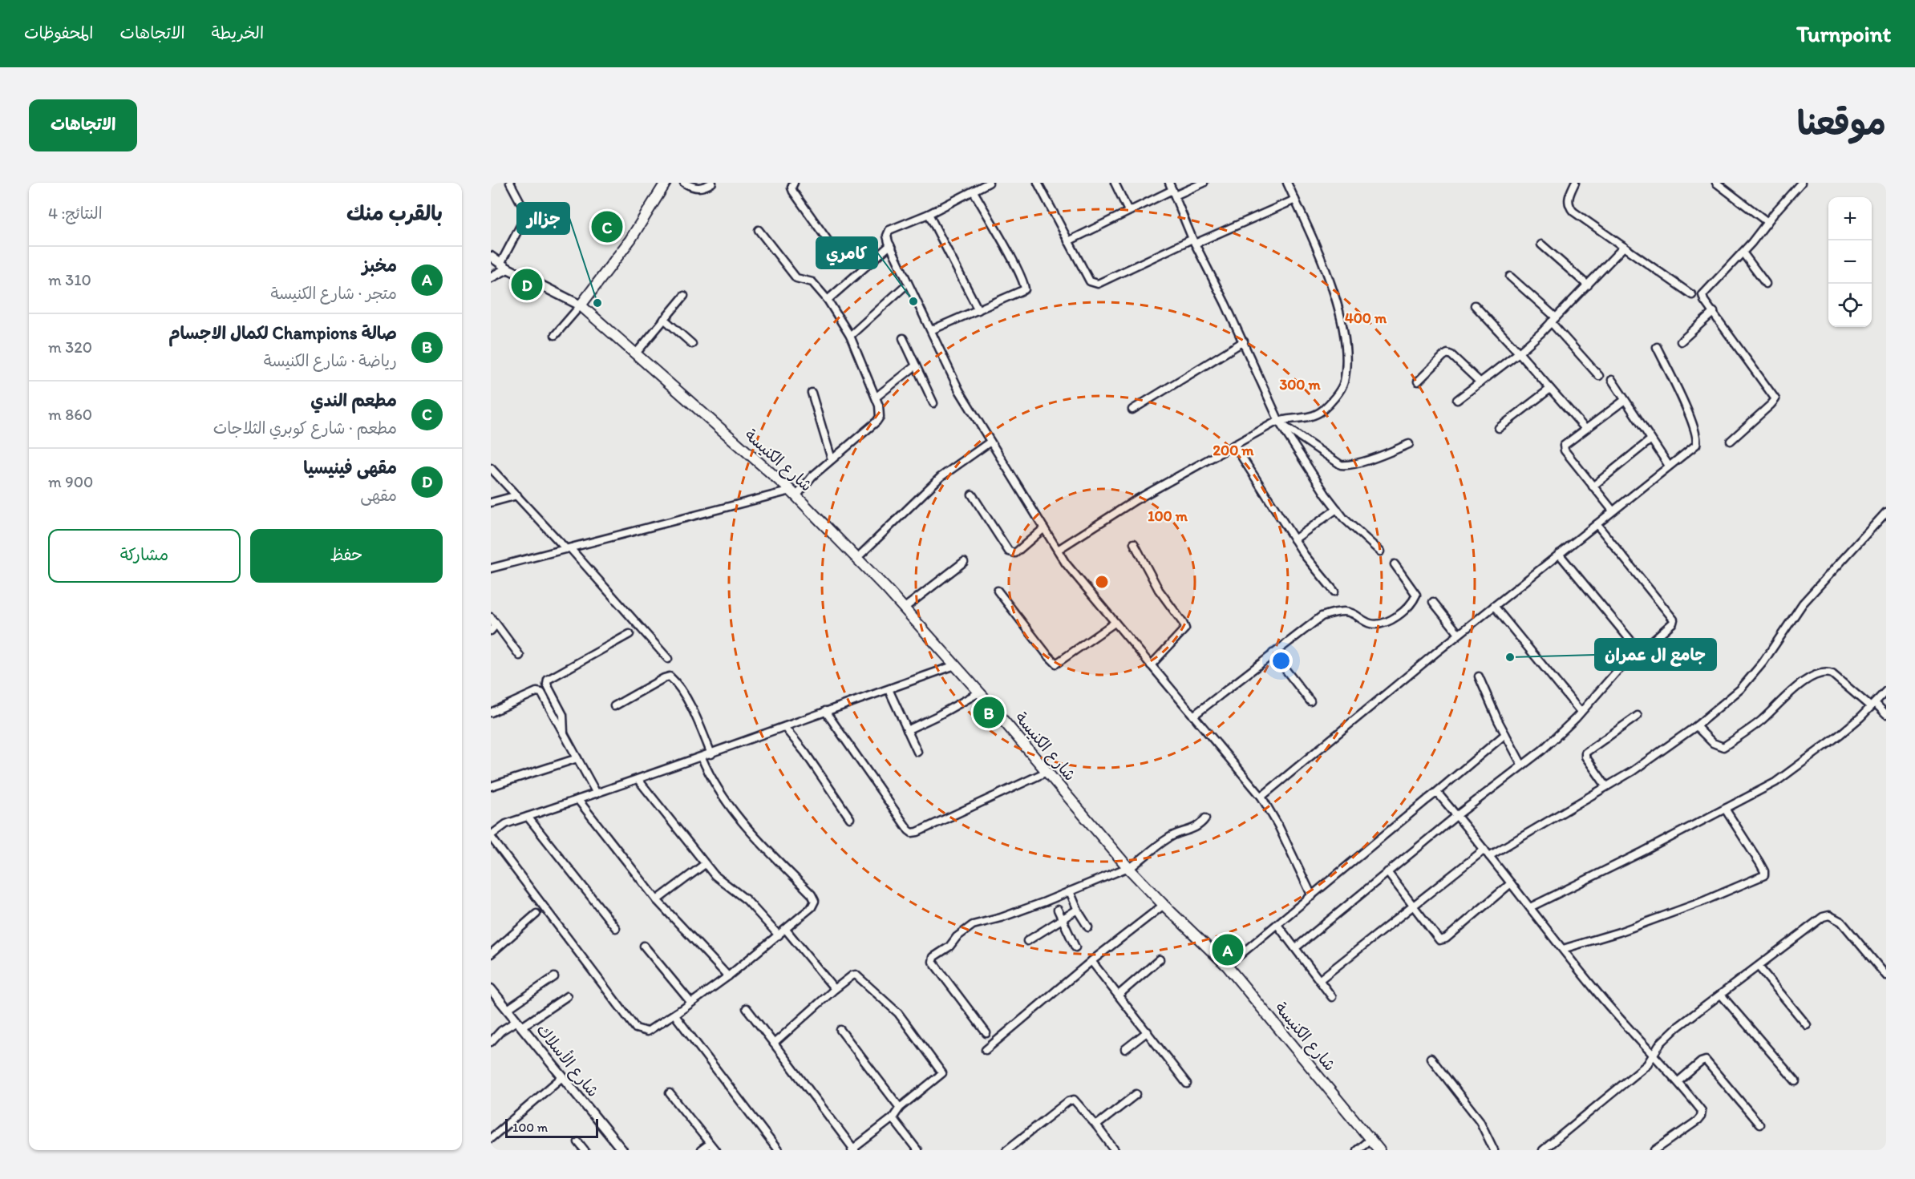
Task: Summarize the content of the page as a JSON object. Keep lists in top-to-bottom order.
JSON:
{
  "streets": {
    "main road": ["شارع الكنيسة"],
    "street": ["شارع الأسلاك"]
  },
  "places": ["كامري", "جزاار", "جامع ال عمران"],
  "scale_bar": "100 m",
  "page": {
    "header": "Turnpoint",
    "nav": ["الخريطة", "الاتجاهات", "المحفوظات"],
    "title": "موقعنا",
    "buttons": [
      "الاتجاهات",
      ["حفظ", "مشاركة"]
    ],
    "heading": ["بالقرب منك", "النتائج: 4"],
    "map_buttons": ["+", "−"],
    "pins": [
      "C",
      "D",
      "B",
      "A"
    ],
    "list": [
      {
        "mark": "A",
        "name": "مخبز",
        "note": "متجر · شارع الكنيسة",
        "value": "310 m"
      },
      {
        "mark": "B",
        "name": "صالة Champions لكمال الاجسام",
        "note": "رياضة · شارع الكنيسة",
        "value": "320 m"
      },
      {
        "mark": "C",
        "name": "مطعم الندي",
        "note": "مطعم · شارع كوبري الثلاجات",
        "value": "860 m"
      },
      {
        "mark": "D",
        "name": "مقهى فينيسيا",
        "note": "مقهى",
        "value": "900 m"
      }
    ],
    "scale": "100 m"
  },
  "rings": [
    "400 m",
    "300 m",
    "200 m",
    "100 m"
  ]
}
